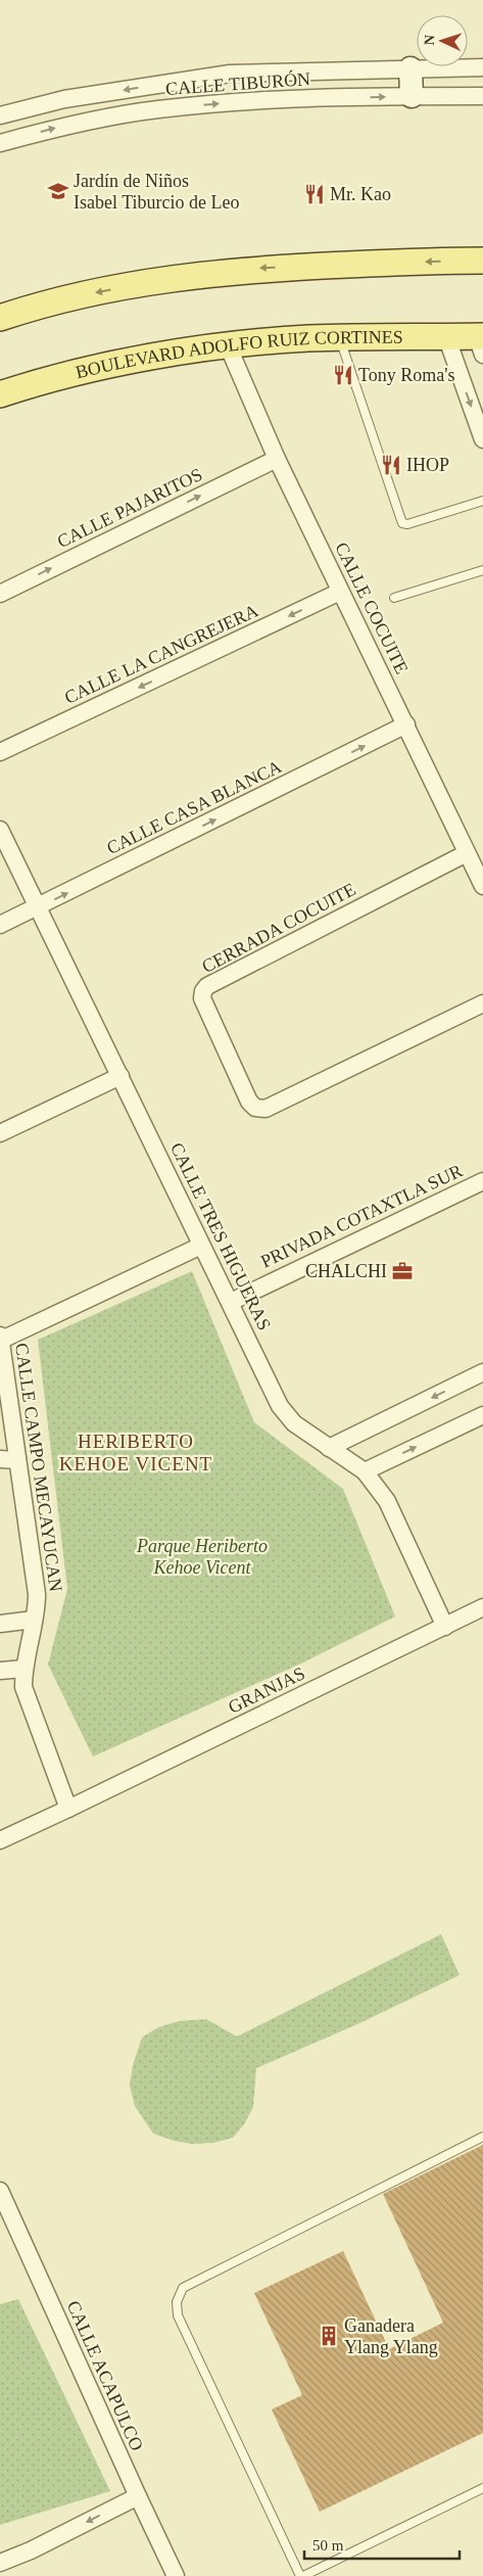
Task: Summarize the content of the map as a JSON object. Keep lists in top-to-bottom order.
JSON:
{
  "streets": {
    "main road": ["BOULEVARD ADOLFO RUIZ CORTINES"],
    "street": [
      "CALLE TIBURÓN",
      "CALLE PAJARITOS",
      "CALLE COCUITE",
      "CALLE LA CANGREJERA",
      "CALLE CASA BLANCA",
      "CERRADA COCUITE",
      "PRIVADA COTAXTLA SUR",
      "CALLE TRES HIGUERAS",
      "CALLE CAMPO MECAYUCAN",
      "GRANJAS",
      "CALLE ACAPULCO"
    ]
  },
  "crossings": [
    ["BOULEVARD ADOLFO RUIZ CORTINES", "CALLE COCUITE"],
    ["CALLE PAJARITOS", "CALLE COCUITE"],
    ["CALLE COCUITE", "CALLE LA CANGREJERA"],
    ["CALLE COCUITE", "CALLE CASA BLANCA"],
    ["CALLE COCUITE", "CERRADA COCUITE"],
    ["CALLE CASA BLANCA", "CALLE TRES HIGUERAS"],
    ["PRIVADA COTAXTLA SUR", "CALLE TRES HIGUERAS"],
    ["CALLE TRES HIGUERAS", "GRANJAS"],
    ["CALLE CAMPO MECAYUCAN", "GRANJAS"]
  ],
  "one_way": ["CALLE PAJARITOS", "CALLE LA CANGREJERA", "CALLE CASA BLANCA"],
  "districts": ["HERIBERTO KEHOE VICENT"],
  "parks": ["Parque Heriberto Kehoe Vicent"],
  "places": {
    "school or university": ["Jardín de Niños Isabel Tiburcio de Leo"],
    "restaurant": ["Mr. Kao", "Tony Roma's", "IHOP"],
    "office": ["CHALCHI"],
    "building": ["Ganadera Ylang Ylang"]
  },
  "scale_bar": "50 m",
  "north": "left"
}
